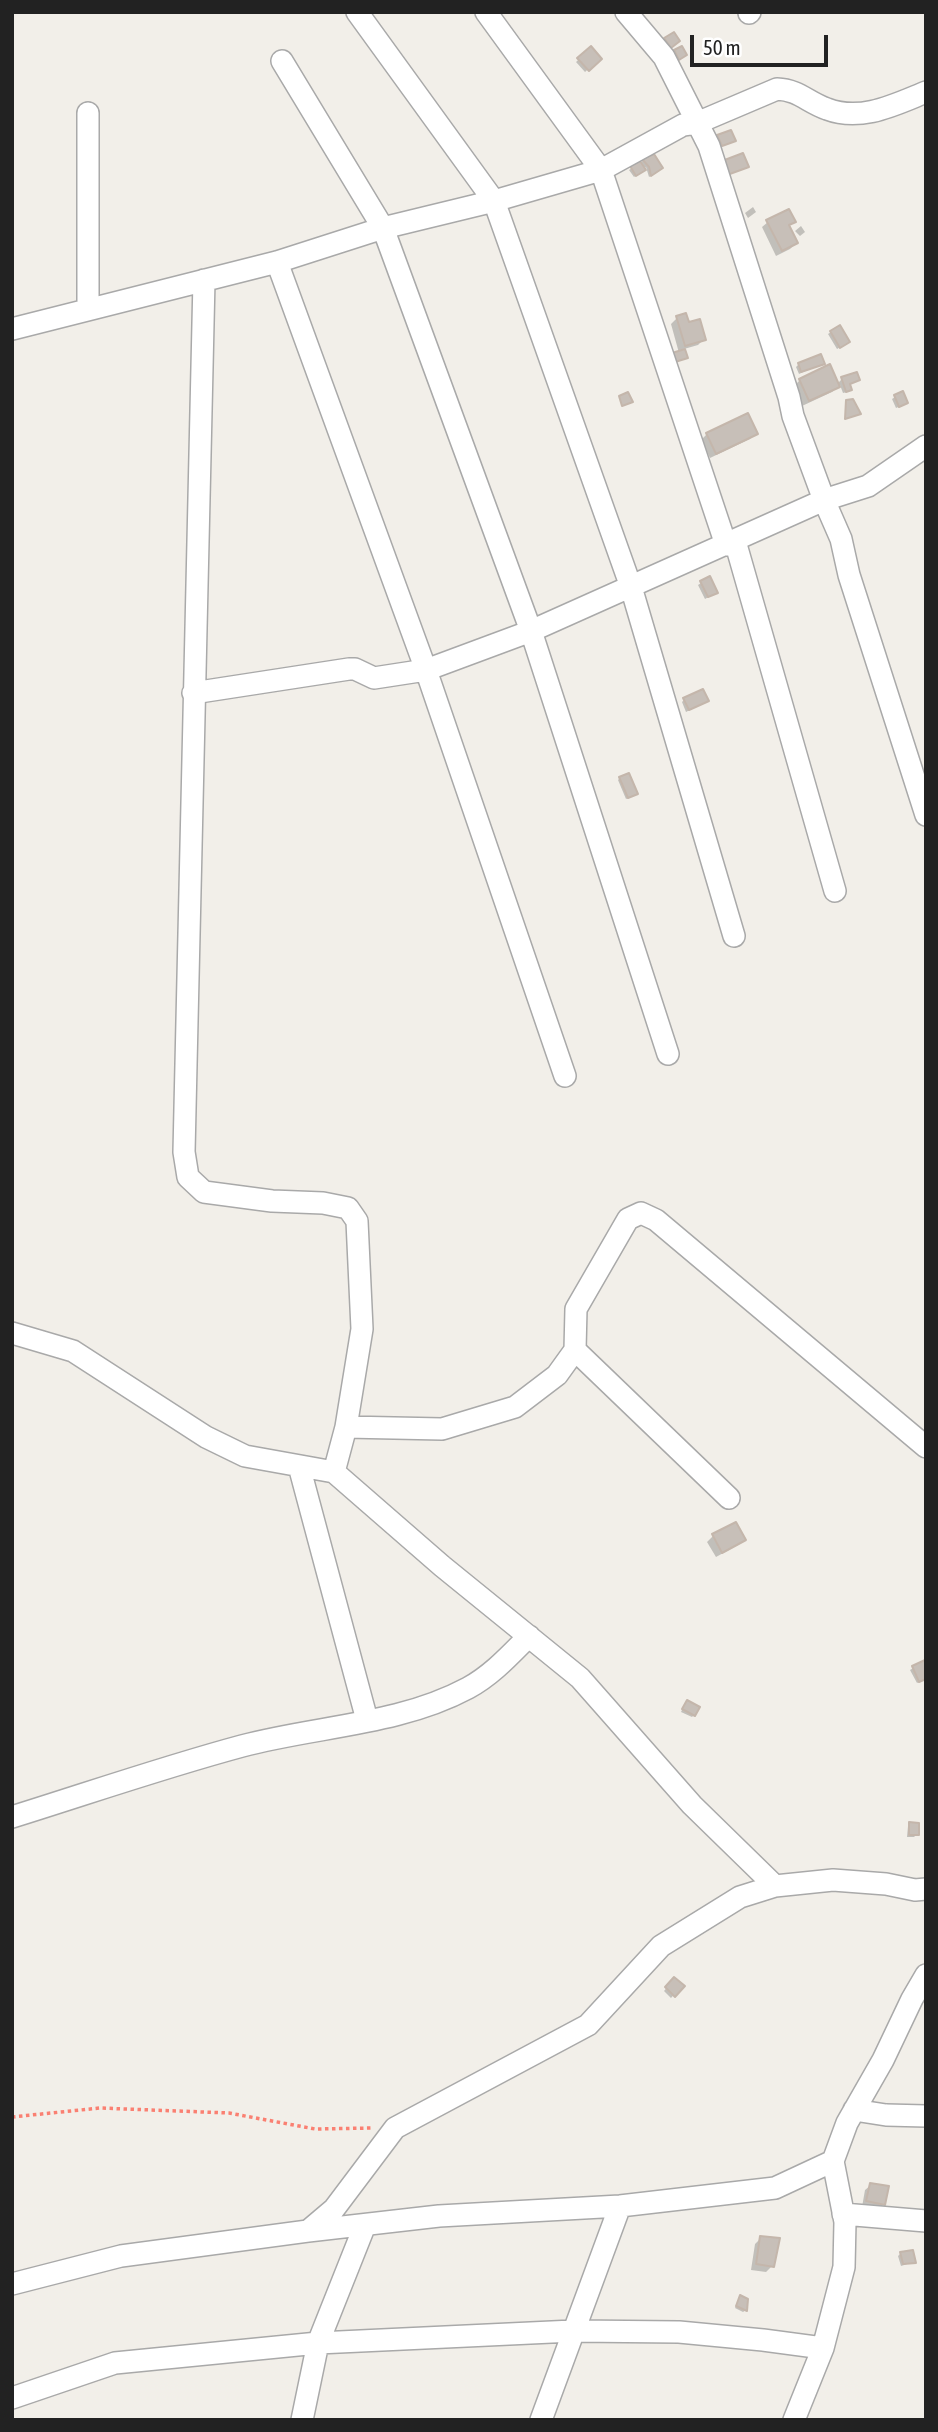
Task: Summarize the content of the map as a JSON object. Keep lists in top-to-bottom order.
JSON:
{
  "scale_bar": "50 m"
}
